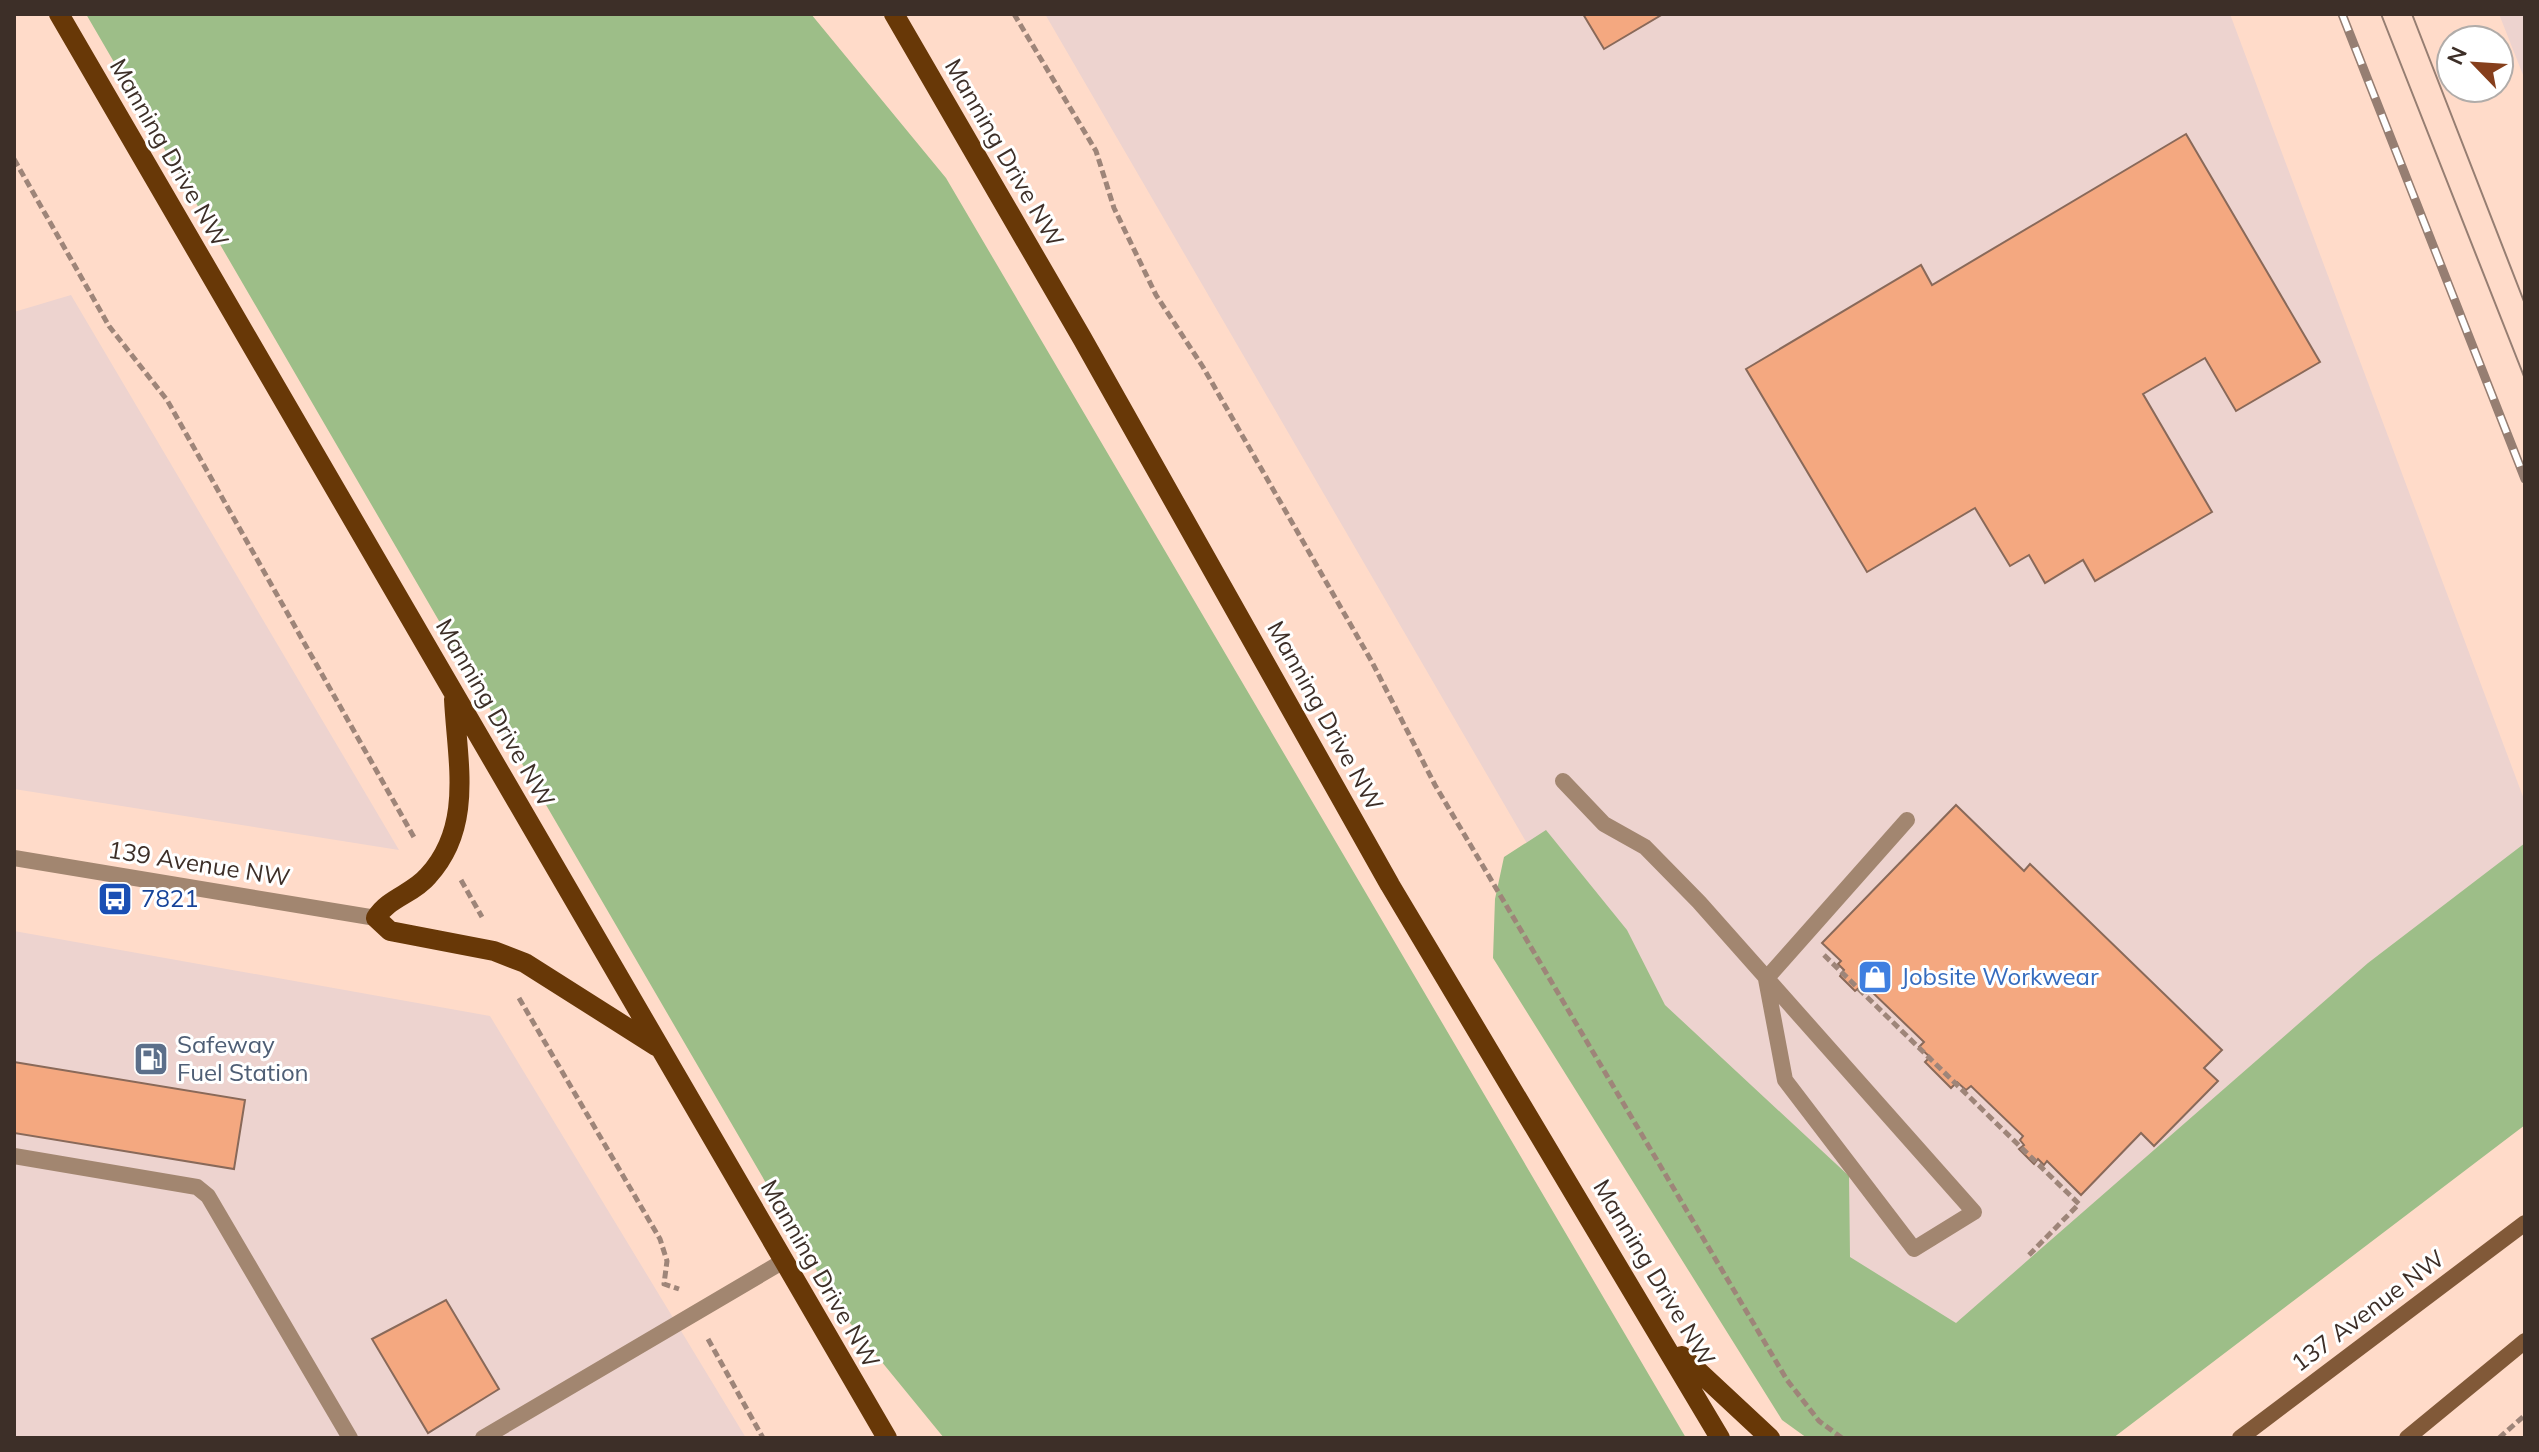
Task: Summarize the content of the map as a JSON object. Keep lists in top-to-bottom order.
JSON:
{
  "streets": {
    "main road": ["Manning Drive NW", "137 Avenue NW"],
    "street": ["139 Avenue NW"]
  },
  "places": {
    "bus stop": ["7821"],
    "shop": ["Jobsite Workwear"],
    "fuel station": ["Safeway Fuel Station"]
  },
  "north": "top left"
}
